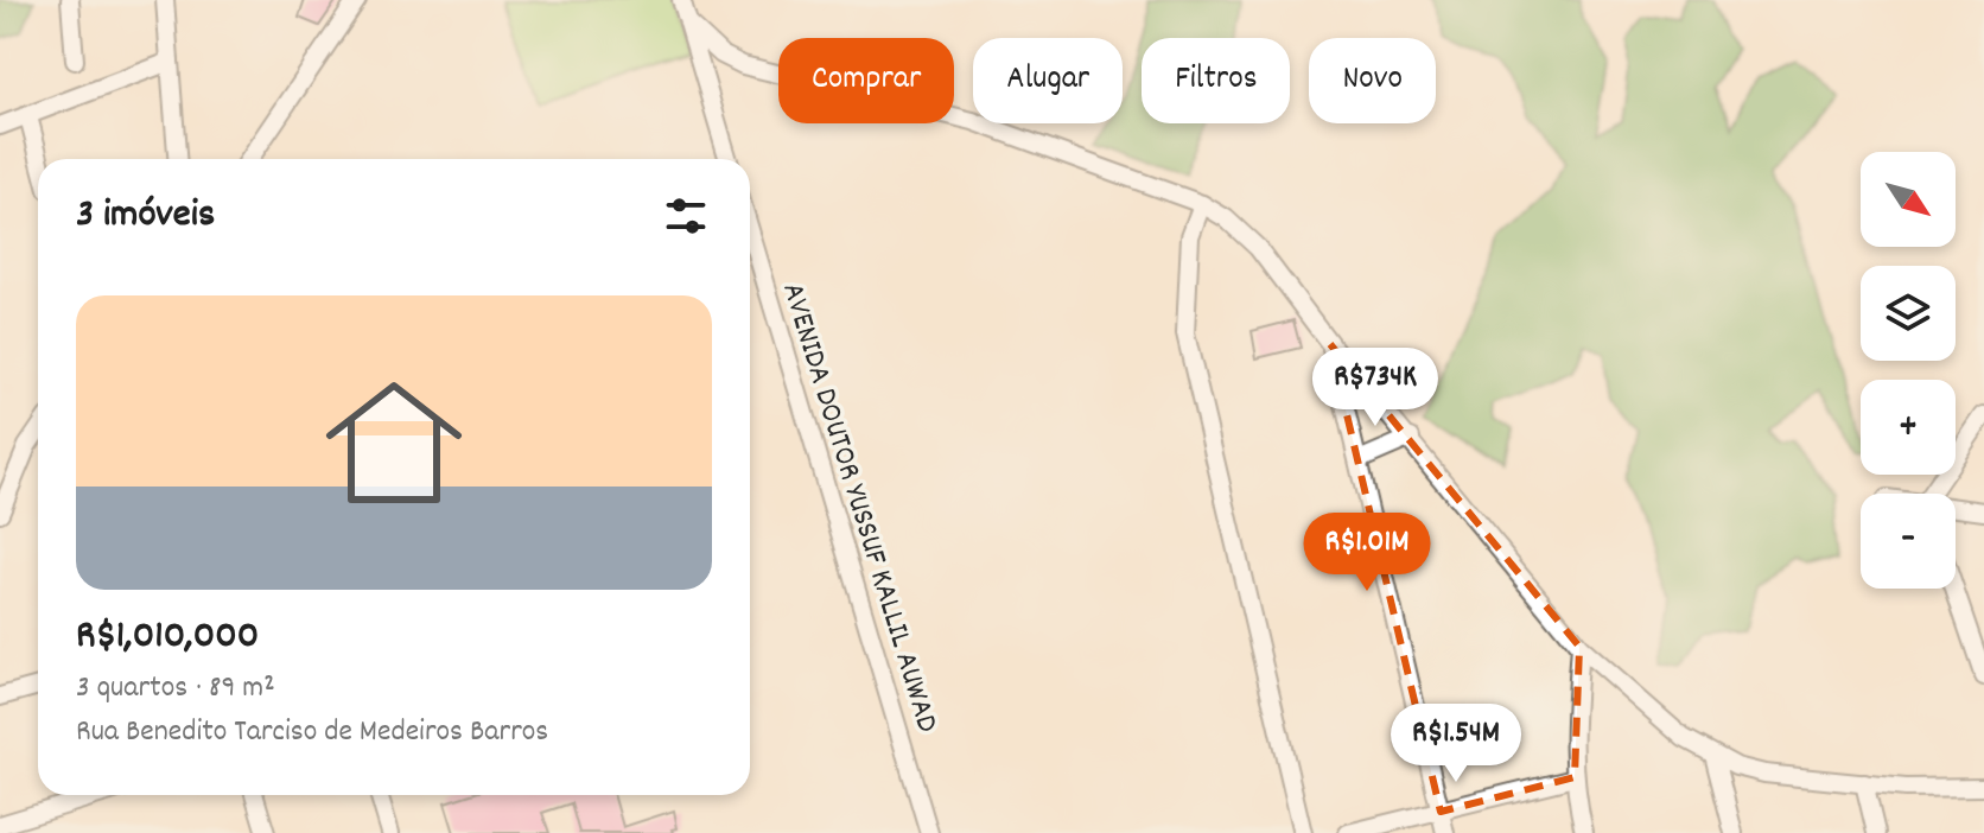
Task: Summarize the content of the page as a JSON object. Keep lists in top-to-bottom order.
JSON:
{
  "streets": {
    "street": ["AVENIDA DOUTOR YUSSUF KALLIL AUWAD"]
  },
  "north": "bottom right",
  "page": {
    "chip": [
      "Comprar",
      "Alugar",
      "Filtros",
      "Novo"
    ],
    "map_buttons": ["+", "−"],
    "heading": "3 imóveis",
    "list": [
      {
        "name": "R$1,010,000",
        "note": "3 quartos · 89 m² · Rua Benedito Tarciso de Medeiros Barros"
      }
    ],
    "price": ["R$734K", "R$1.01M", "R$1.54M"]
  }
}
